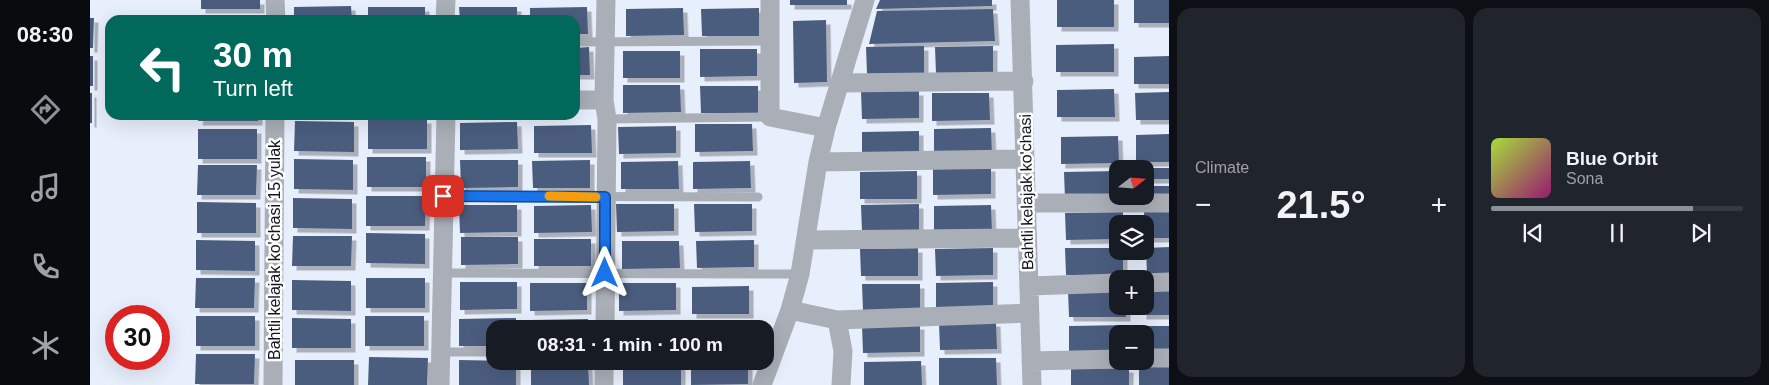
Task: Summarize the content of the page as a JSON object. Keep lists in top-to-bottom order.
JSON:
{
  "streets": {
    "street": ["Bahtli kelajak ko'chasi", "Bahtli kelajak ko'chasi 15 yulak"]
  },
  "north": "right",
  "page": {
    "tabs": "08:30",
    "tile": "Climate",
    "turn": ["30 m", "Turn left"],
    "song": ["Blue Orbit", "Sona"],
    "map_buttons": ["+", "−"],
    "heat": ["−", "21.5°", "+"],
    "limit": "30",
    "trip": "08:31 · 1 min · 100 m"
  }
}
